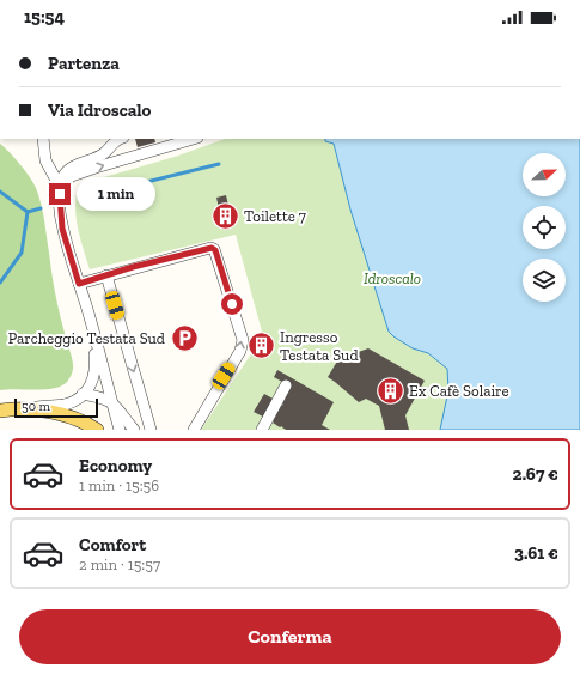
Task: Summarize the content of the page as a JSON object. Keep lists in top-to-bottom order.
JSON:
{
  "parks": ["Idroscalo"],
  "places": {
    "building": ["Toilette 7", "Ingresso Testata Sud", "Ex Cafè Solaire"],
    "parking": ["Parcheggio Testata Sud"]
  },
  "scale_bar": "50 m",
  "north": "right",
  "page": {
    "status": "15:54",
    "banner": ["Partenza", "Via Idroscalo"],
    "bubble": "1 min",
    "scale": "50 m",
    "list": [
      {
        "name": "Economy",
        "note": "1 min · 15:56",
        "value": "2.67 €"
      },
      {
        "name": "Comfort",
        "note": "2 min · 15:57",
        "value": "3.61 €"
      }
    ],
    "buttons": "Conferma"
  }
}
